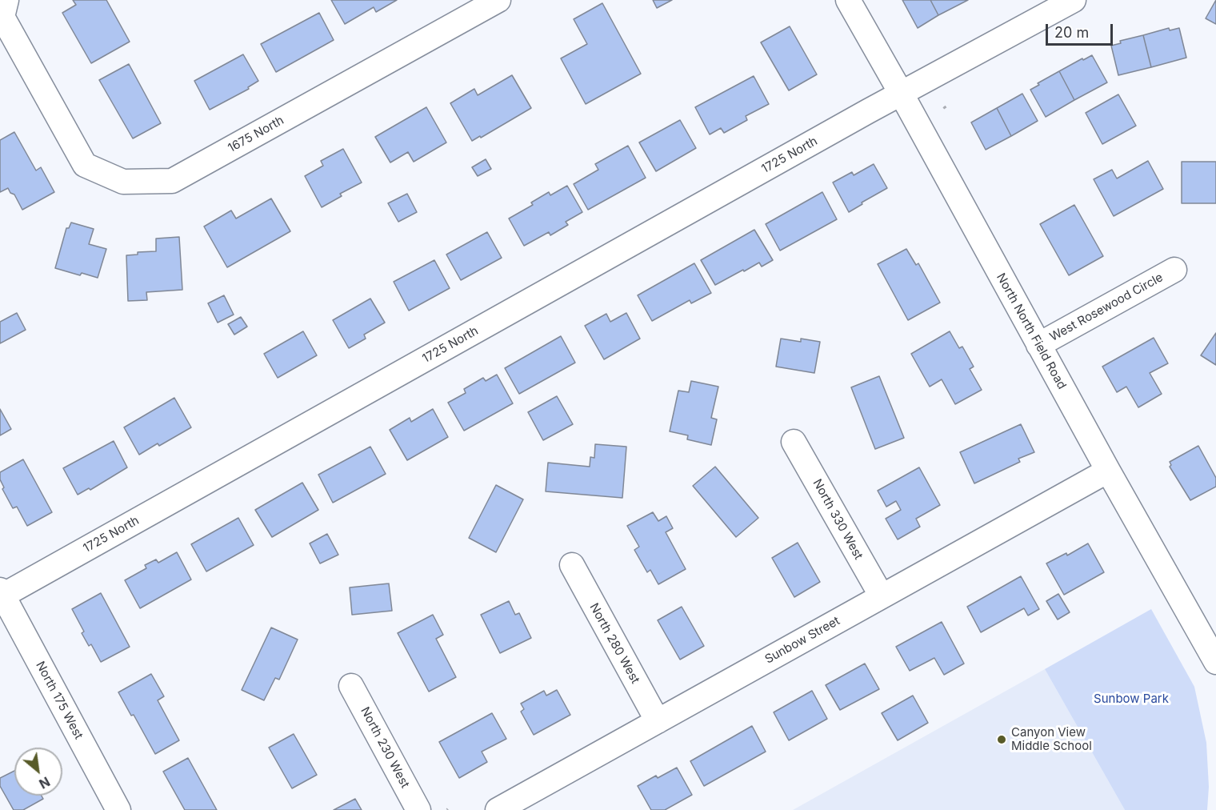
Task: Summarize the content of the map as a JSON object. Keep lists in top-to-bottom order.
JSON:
{
  "streets": {
    "street": [
      "1675 North",
      "1725 North",
      "West Rosewood Circle",
      "North North Field Road",
      "North 330 West",
      "Sunbow Street",
      "North 280 West",
      "North 175 West",
      "North 230 West"
    ]
  },
  "crossings": [
    ["1725 North", "North North Field Road"],
    ["1725 North", "North 175 West"],
    ["West Rosewood Circle", "North North Field Road"],
    ["North North Field Road", "Sunbow Street"],
    ["North 330 West", "Sunbow Street"],
    ["Sunbow Street", "North 280 West"]
  ],
  "parks": ["Sunbow Park"],
  "places": ["Canyon View Middle School"],
  "scale_bar": "20 m",
  "north": "bottom right"
}
